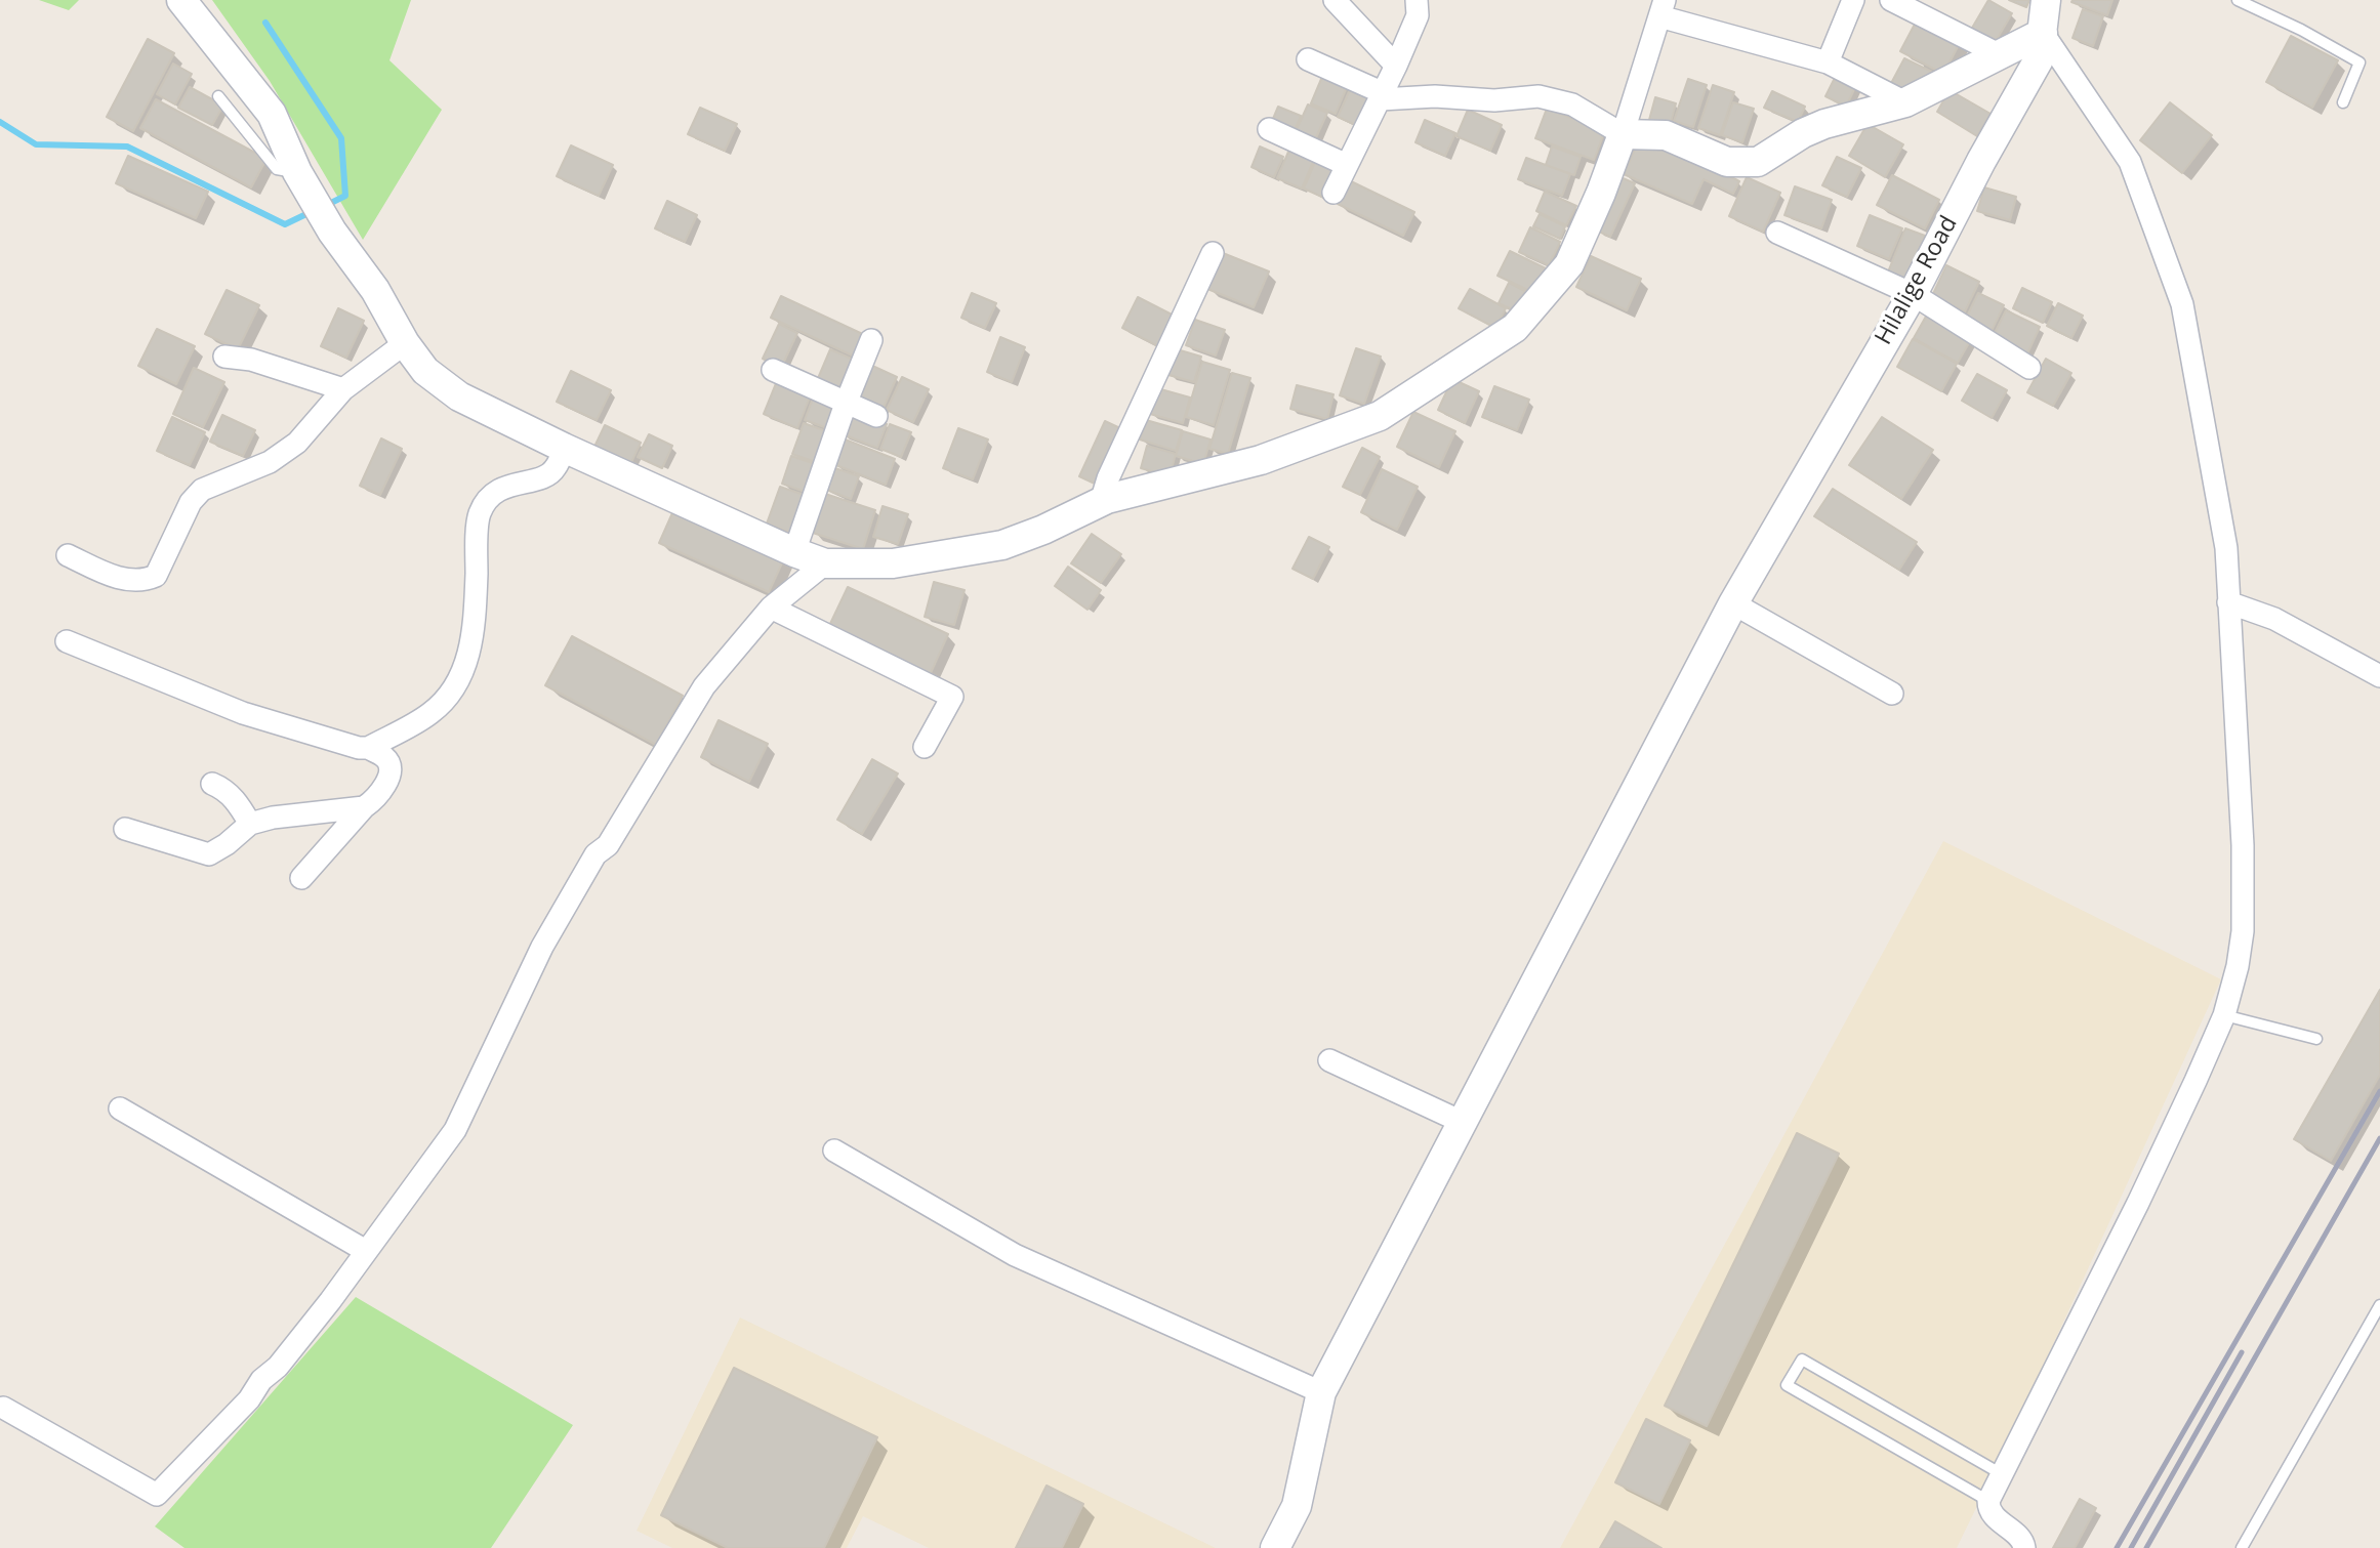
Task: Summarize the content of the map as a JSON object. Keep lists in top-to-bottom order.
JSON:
{
  "streets": {
    "street": ["Hilalige Road"]
  }
}
